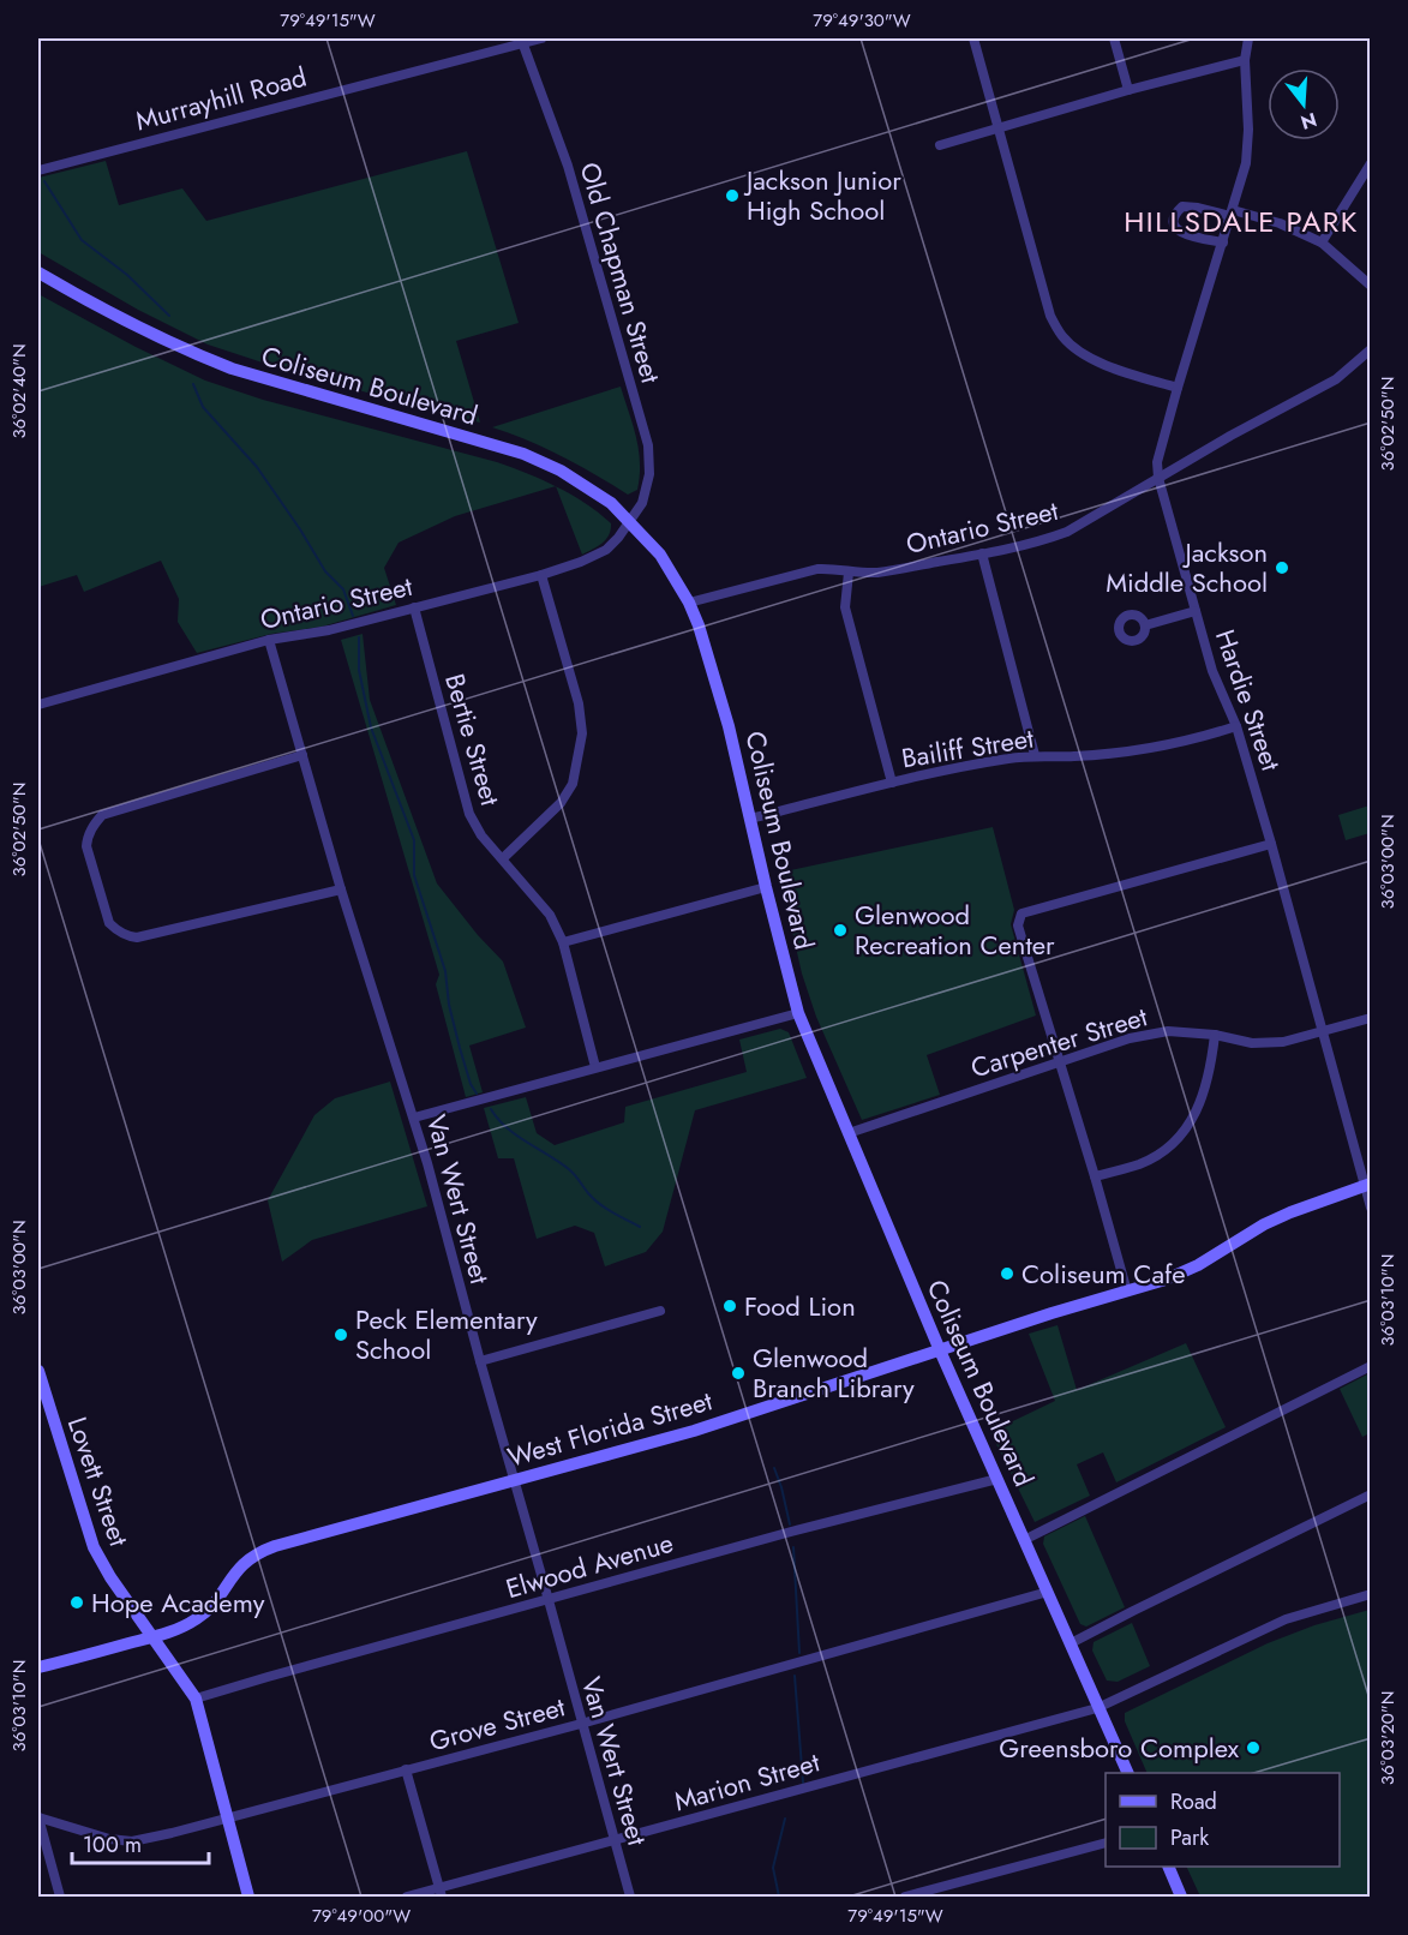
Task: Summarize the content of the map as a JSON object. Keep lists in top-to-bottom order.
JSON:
{
  "streets": {
    "main road": ["Coliseum Boulevard", "West Florida Street", "Lovett Street"],
    "street": [
      "Murrayhill Road",
      "Old Chapman Street",
      "Ontario Street",
      "Hardie Street",
      "Bertie Street",
      "Bailiff Street",
      "Carpenter Street",
      "Van Wert Street",
      "Elwood Avenue",
      "Grove Street",
      "Marion Street"
    ]
  },
  "crossings": [
    ["Murrayhill Road", "Old Chapman Street"],
    ["Old Chapman Street", "Coliseum Boulevard"],
    ["Old Chapman Street", "Ontario Street"],
    ["Coliseum Boulevard", "Ontario Street"],
    ["Coliseum Boulevard", "Bailiff Street"],
    ["Coliseum Boulevard", "Carpenter Street"],
    ["Coliseum Boulevard", "West Florida Street"],
    ["Coliseum Boulevard", "Elwood Avenue"],
    ["Coliseum Boulevard", "Grove Street"],
    ["Coliseum Boulevard", "Marion Street"],
    ["Ontario Street", "Hardie Street"],
    ["Ontario Street", "Bertie Street"],
    ["Ontario Street", "Van Wert Street"],
    ["Hardie Street", "Bailiff Street"],
    ["Hardie Street", "Carpenter Street"],
    ["Hardie Street", "West Florida Street"],
    ["Van Wert Street", "West Florida Street"],
    ["Van Wert Street", "Elwood Avenue"],
    ["Van Wert Street", "Grove Street"],
    ["Van Wert Street", "Marion Street"],
    ["West Florida Street", "Lovett Street"],
    ["Lovett Street", "Elwood Avenue"],
    ["Lovett Street", "Grove Street"]
  ],
  "districts": ["HILLSDALE PARK"],
  "places": [
    "Jackson Junior High School",
    "Jackson Middle School",
    "Glenwood Recreation Center",
    "Coliseum Cafe",
    "Food Lion",
    "Peck Elementary School",
    "Glenwood Branch Library",
    "Hope Academy",
    "Greensboro Complex"
  ],
  "legend": ["Road", "Park"],
  "scale_bar": "100 m",
  "north": "bottom",
  "coordinates": [
    "79°49'15\"W",
    "79°49'30\"W",
    "36°02'40\"N",
    "36°02'50\"N",
    "36°03'00\"N",
    "36°03'10\"N",
    "36°03'20\"N",
    "79°49'00\"W"
  ]
}
